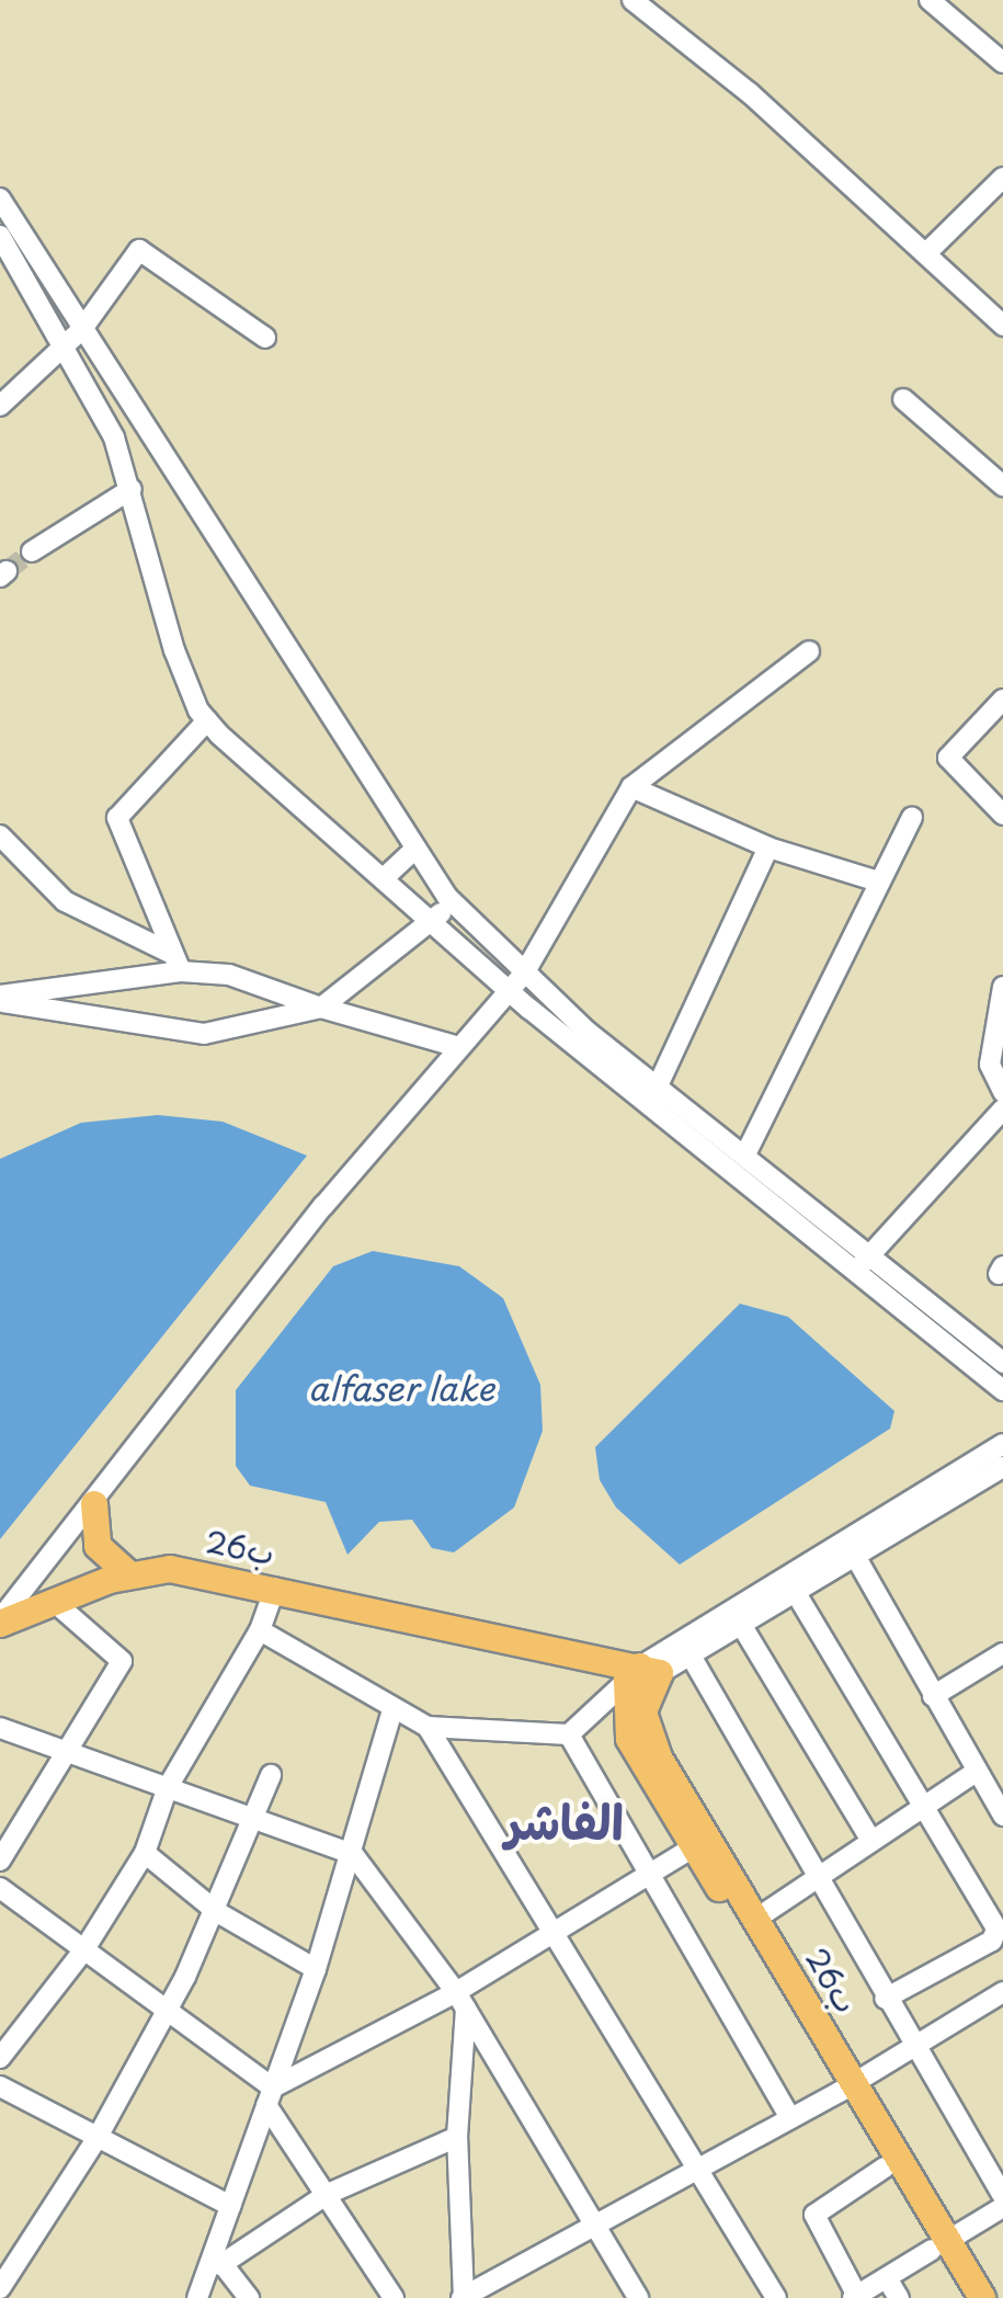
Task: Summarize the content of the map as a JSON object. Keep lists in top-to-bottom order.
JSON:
{
  "streets": {
    "highway": ["26ب"]
  },
  "districts": ["الفاشر"],
  "water": ["alfaser lake"]
}
